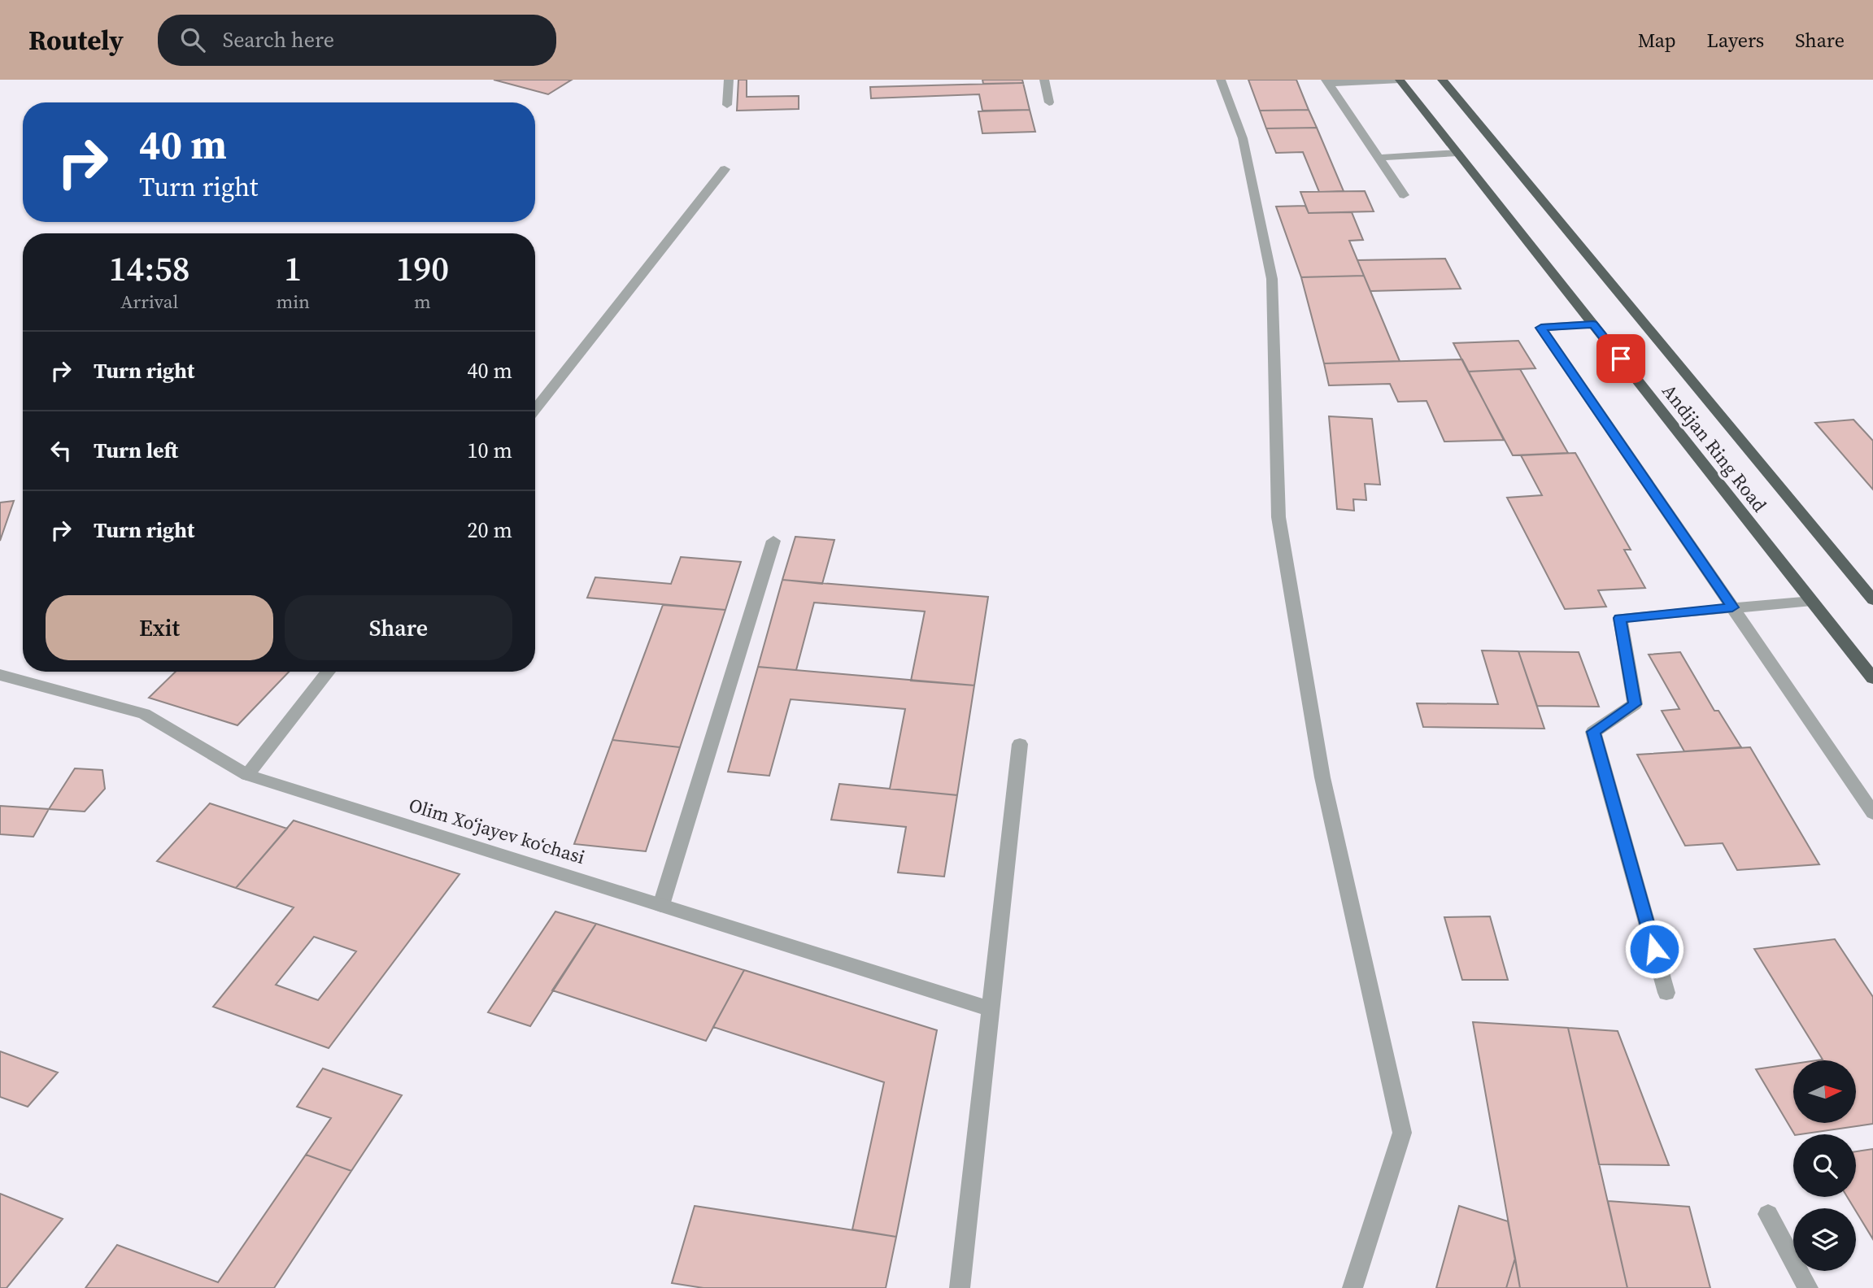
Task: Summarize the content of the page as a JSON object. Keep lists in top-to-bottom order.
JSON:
{
  "streets": {
    "highway": ["Andijan Ring Road"],
    "street": ["Olim Xoʻjayev koʻchasi"]
  },
  "north": "right",
  "page": {
    "header": "Routely",
    "search": "Search here",
    "nav": ["Map", "Layers", "Share"],
    "turn": ["40 m", "Turn right"],
    "eta": [
      "14:58",
      "Arrival",
      "1",
      "min",
      "190",
      "m"
    ],
    "list": [
      {
        "name": "Turn right",
        "value": "40 m"
      },
      {
        "name": "Turn left",
        "value": "10 m"
      },
      {
        "name": "Turn right",
        "value": "20 m"
      }
    ],
    "buttons": ["Exit", "Share"]
  }
}
